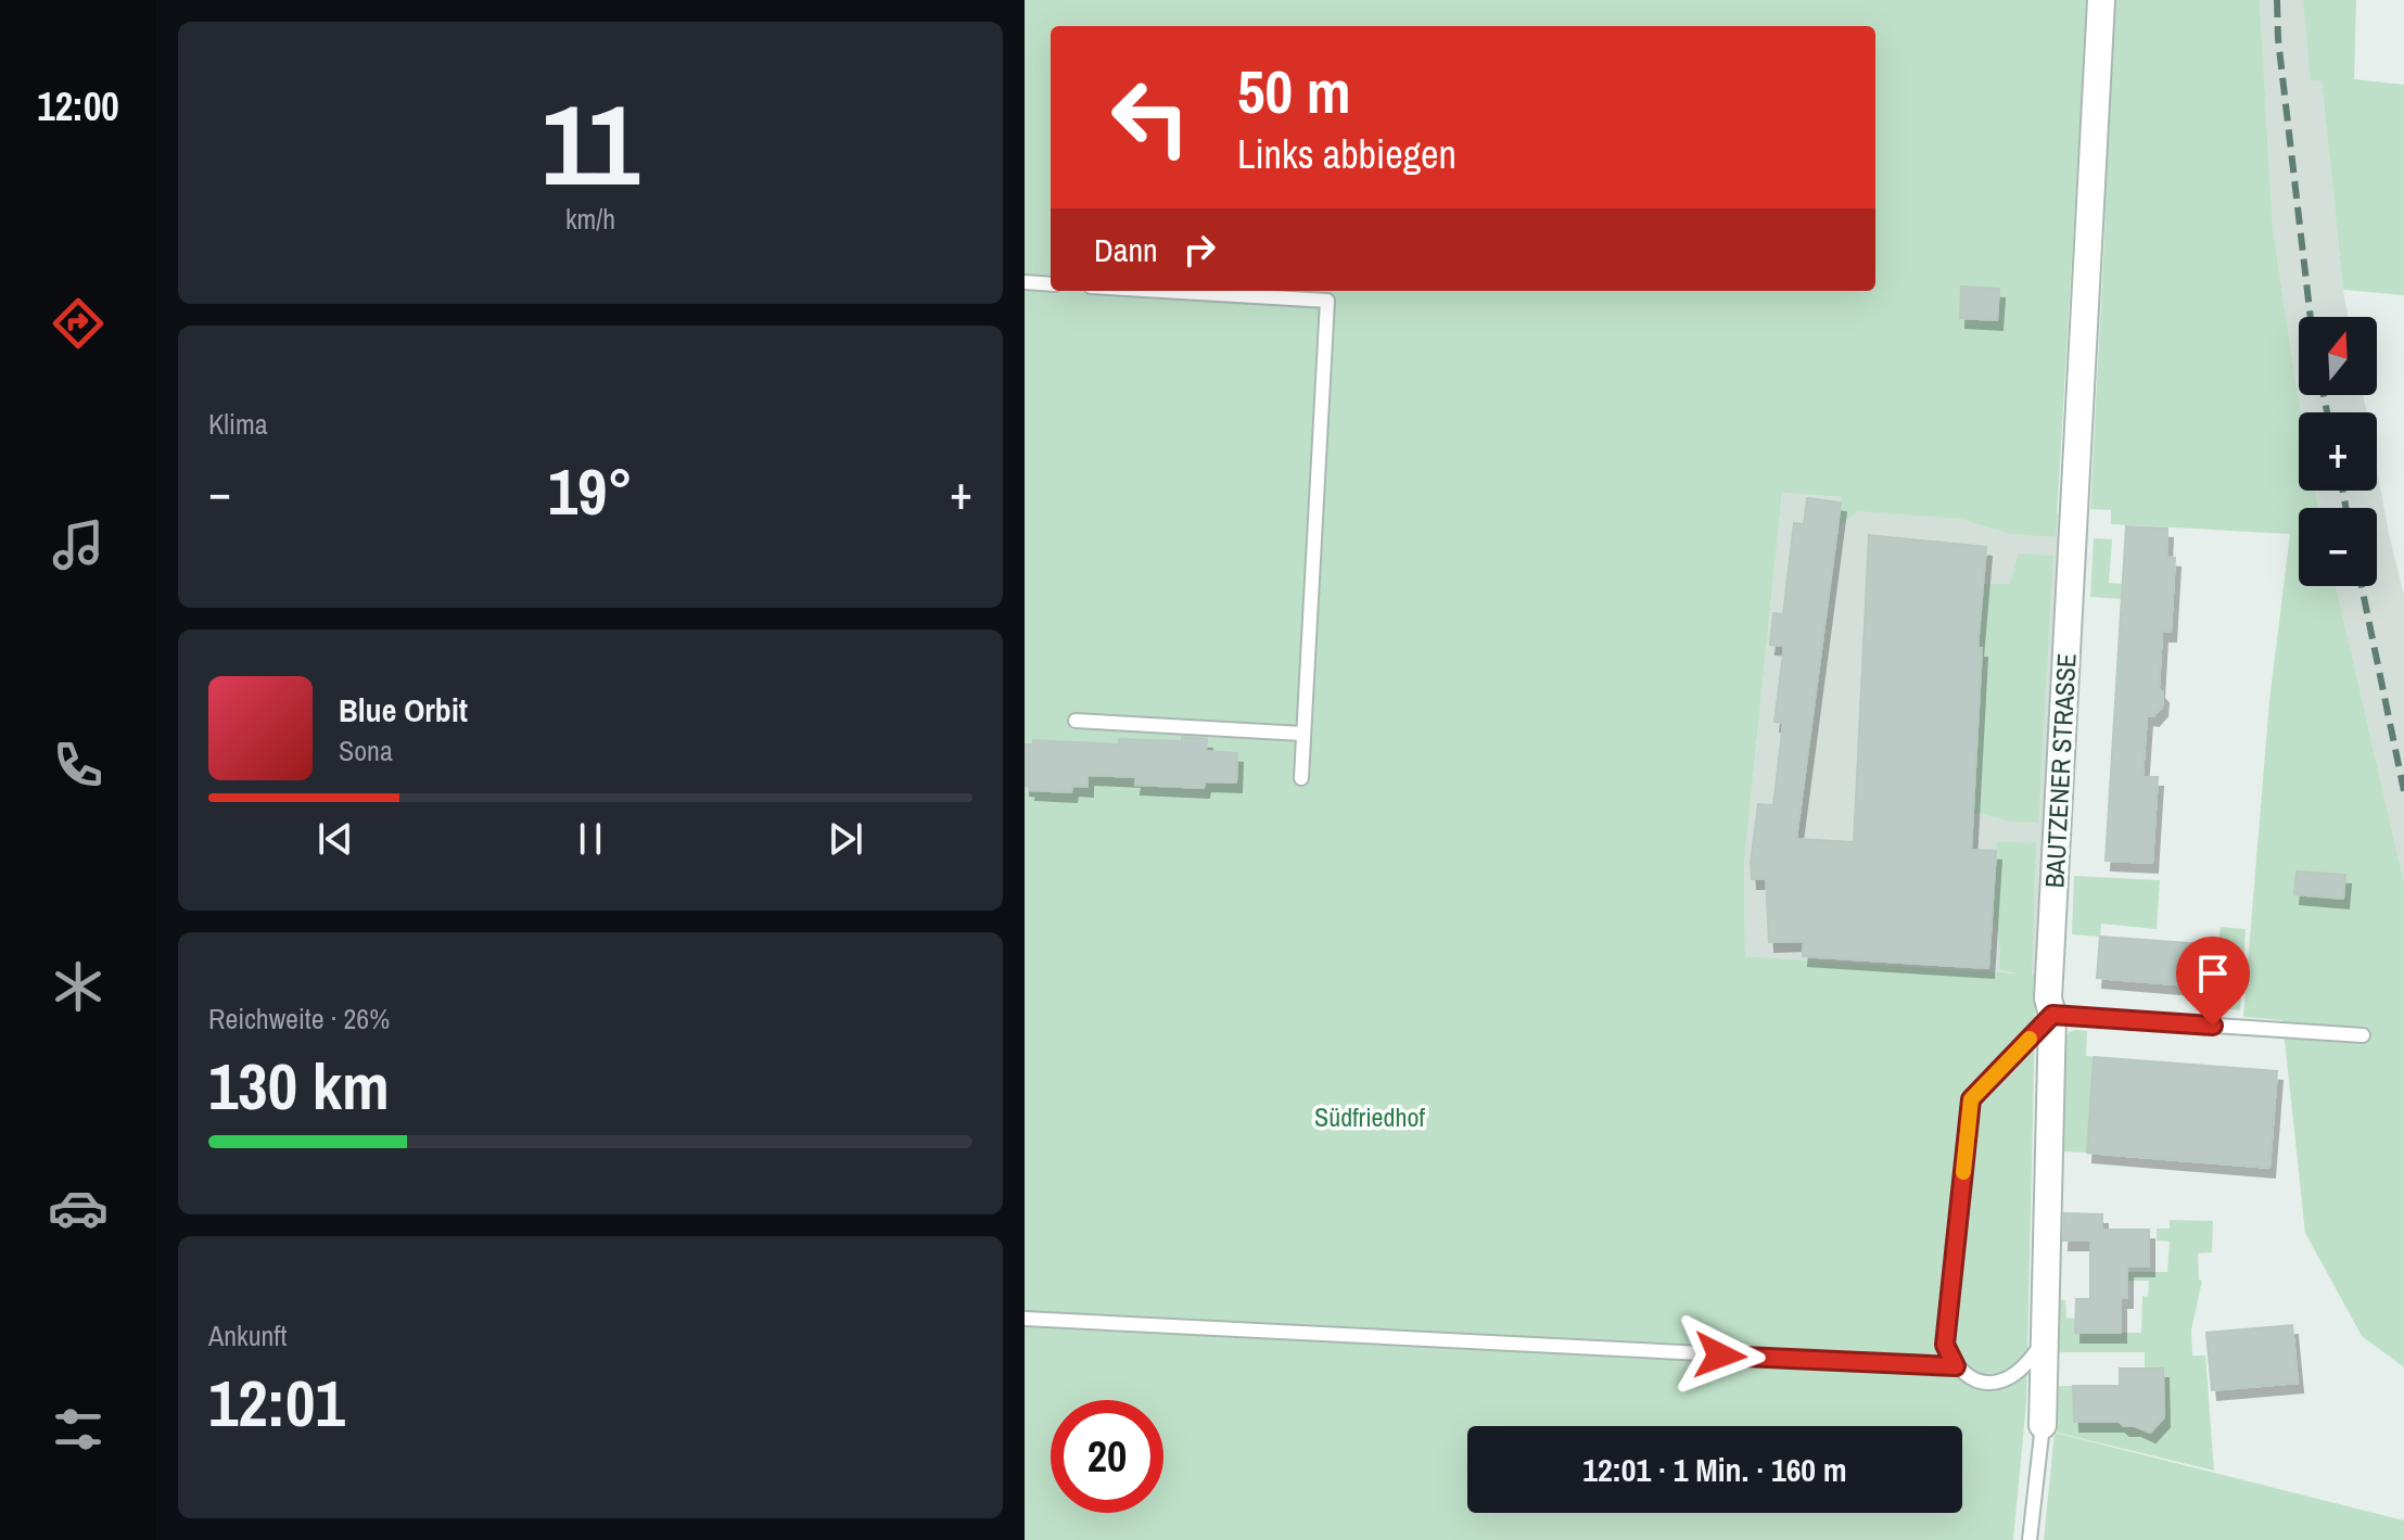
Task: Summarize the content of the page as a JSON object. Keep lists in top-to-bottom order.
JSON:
{
  "streets": {
    "street": ["BAUTZENER STRASSE"]
  },
  "parks": ["Südfriedhof"],
  "north": "top",
  "page": {
    "tabs": "12:00",
    "tile": [
      ["11", "km/h"],
      "Klima",
      ["Reichweite · 26%", "130 km"],
      ["Ankunft", "12:01"]
    ],
    "turn": ["50 m", "Links abbiegen"],
    "then": "Dann",
    "map_buttons": ["+", "−"],
    "heat": ["−", "19°", "+"],
    "song": ["Blue Orbit", "Sona"],
    "limit": "20",
    "trip": "12:01 · 1 Min. · 160 m"
  }
}
